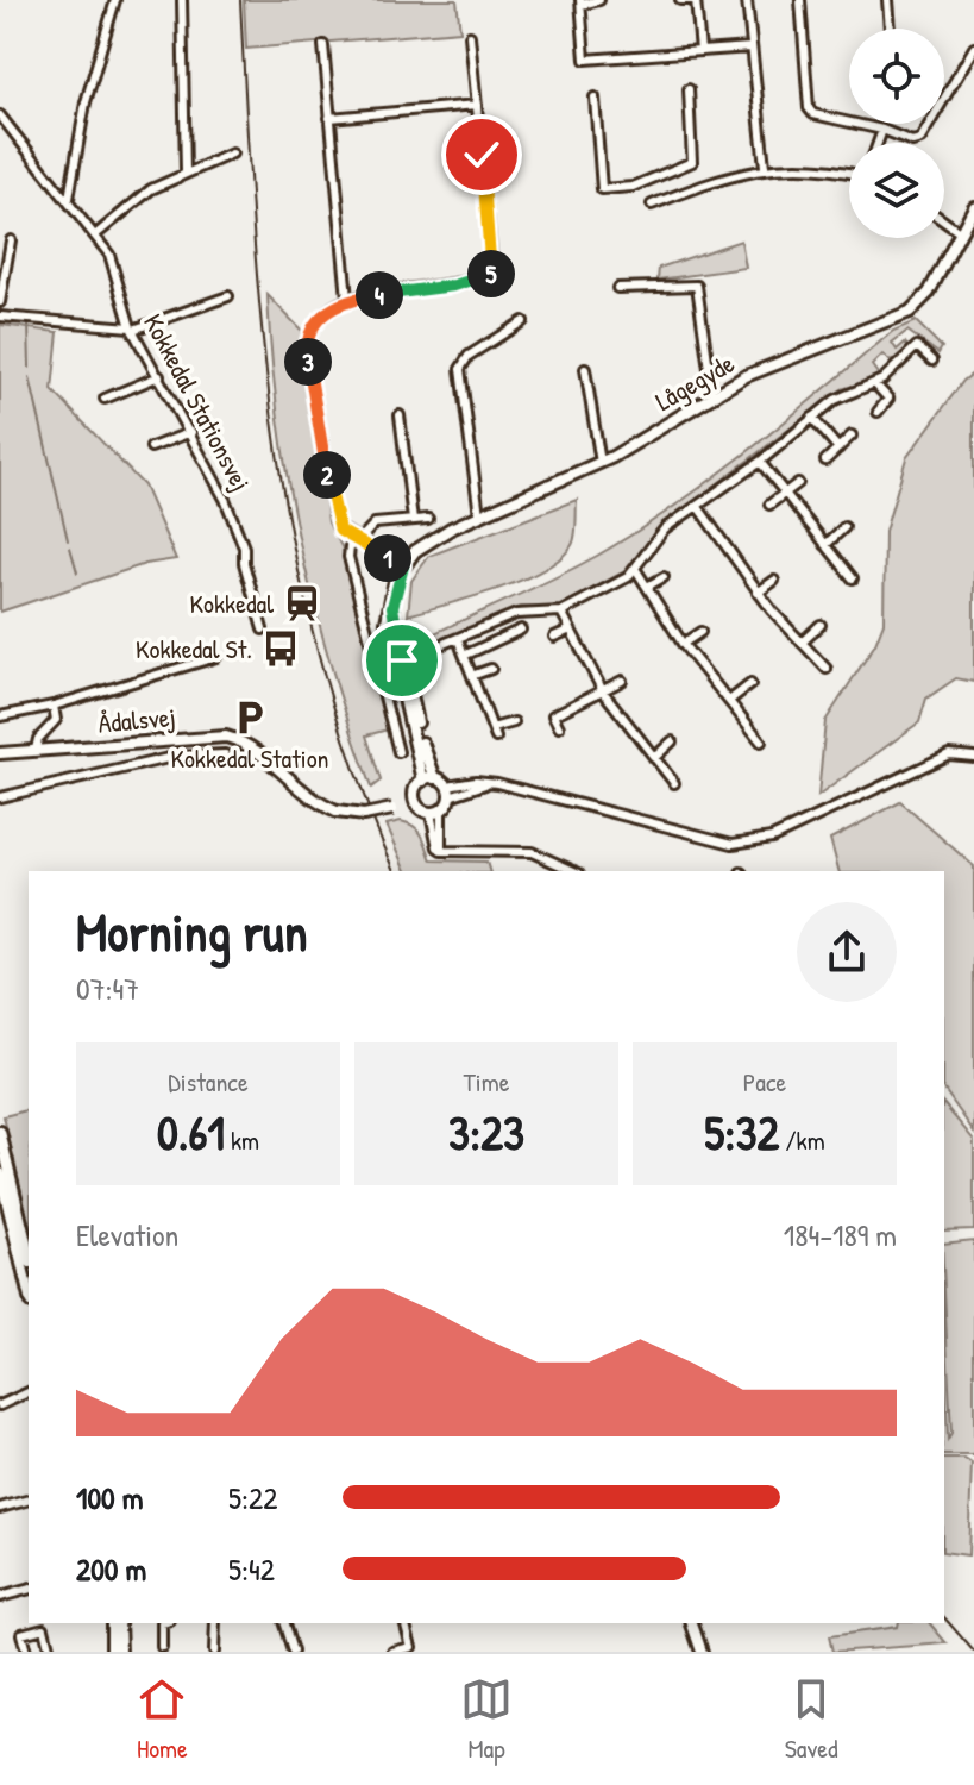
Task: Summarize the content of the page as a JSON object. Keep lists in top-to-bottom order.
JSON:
{
  "streets": {
    "street": ["Lågegyde", "Kokkedal Stationsvej", "Ådalsvej"]
  },
  "places": {
    "station": ["Kokkedal"],
    "bus stop": ["Kokkedal St."],
    "parking": ["Kokkedal Station"]
  },
  "page": {
    "pins": [
      "5",
      "4",
      "3",
      "2",
      "1"
    ],
    "heading": ["Morning run", "07:47"],
    "stats": [
      ["Distance", "0.61 km"],
      ["Time", "3:23"],
      ["Pace", "5:32 /km"]
    ],
    "chart": ["Elevation", "184–189 m"],
    "list": [
      {
        "name": "100 m",
        "note": "5:22"
      },
      {
        "name": "200 m",
        "note": "5:42"
      }
    ],
    "tabs": ["Home", "Map", "Saved"]
  }
}
